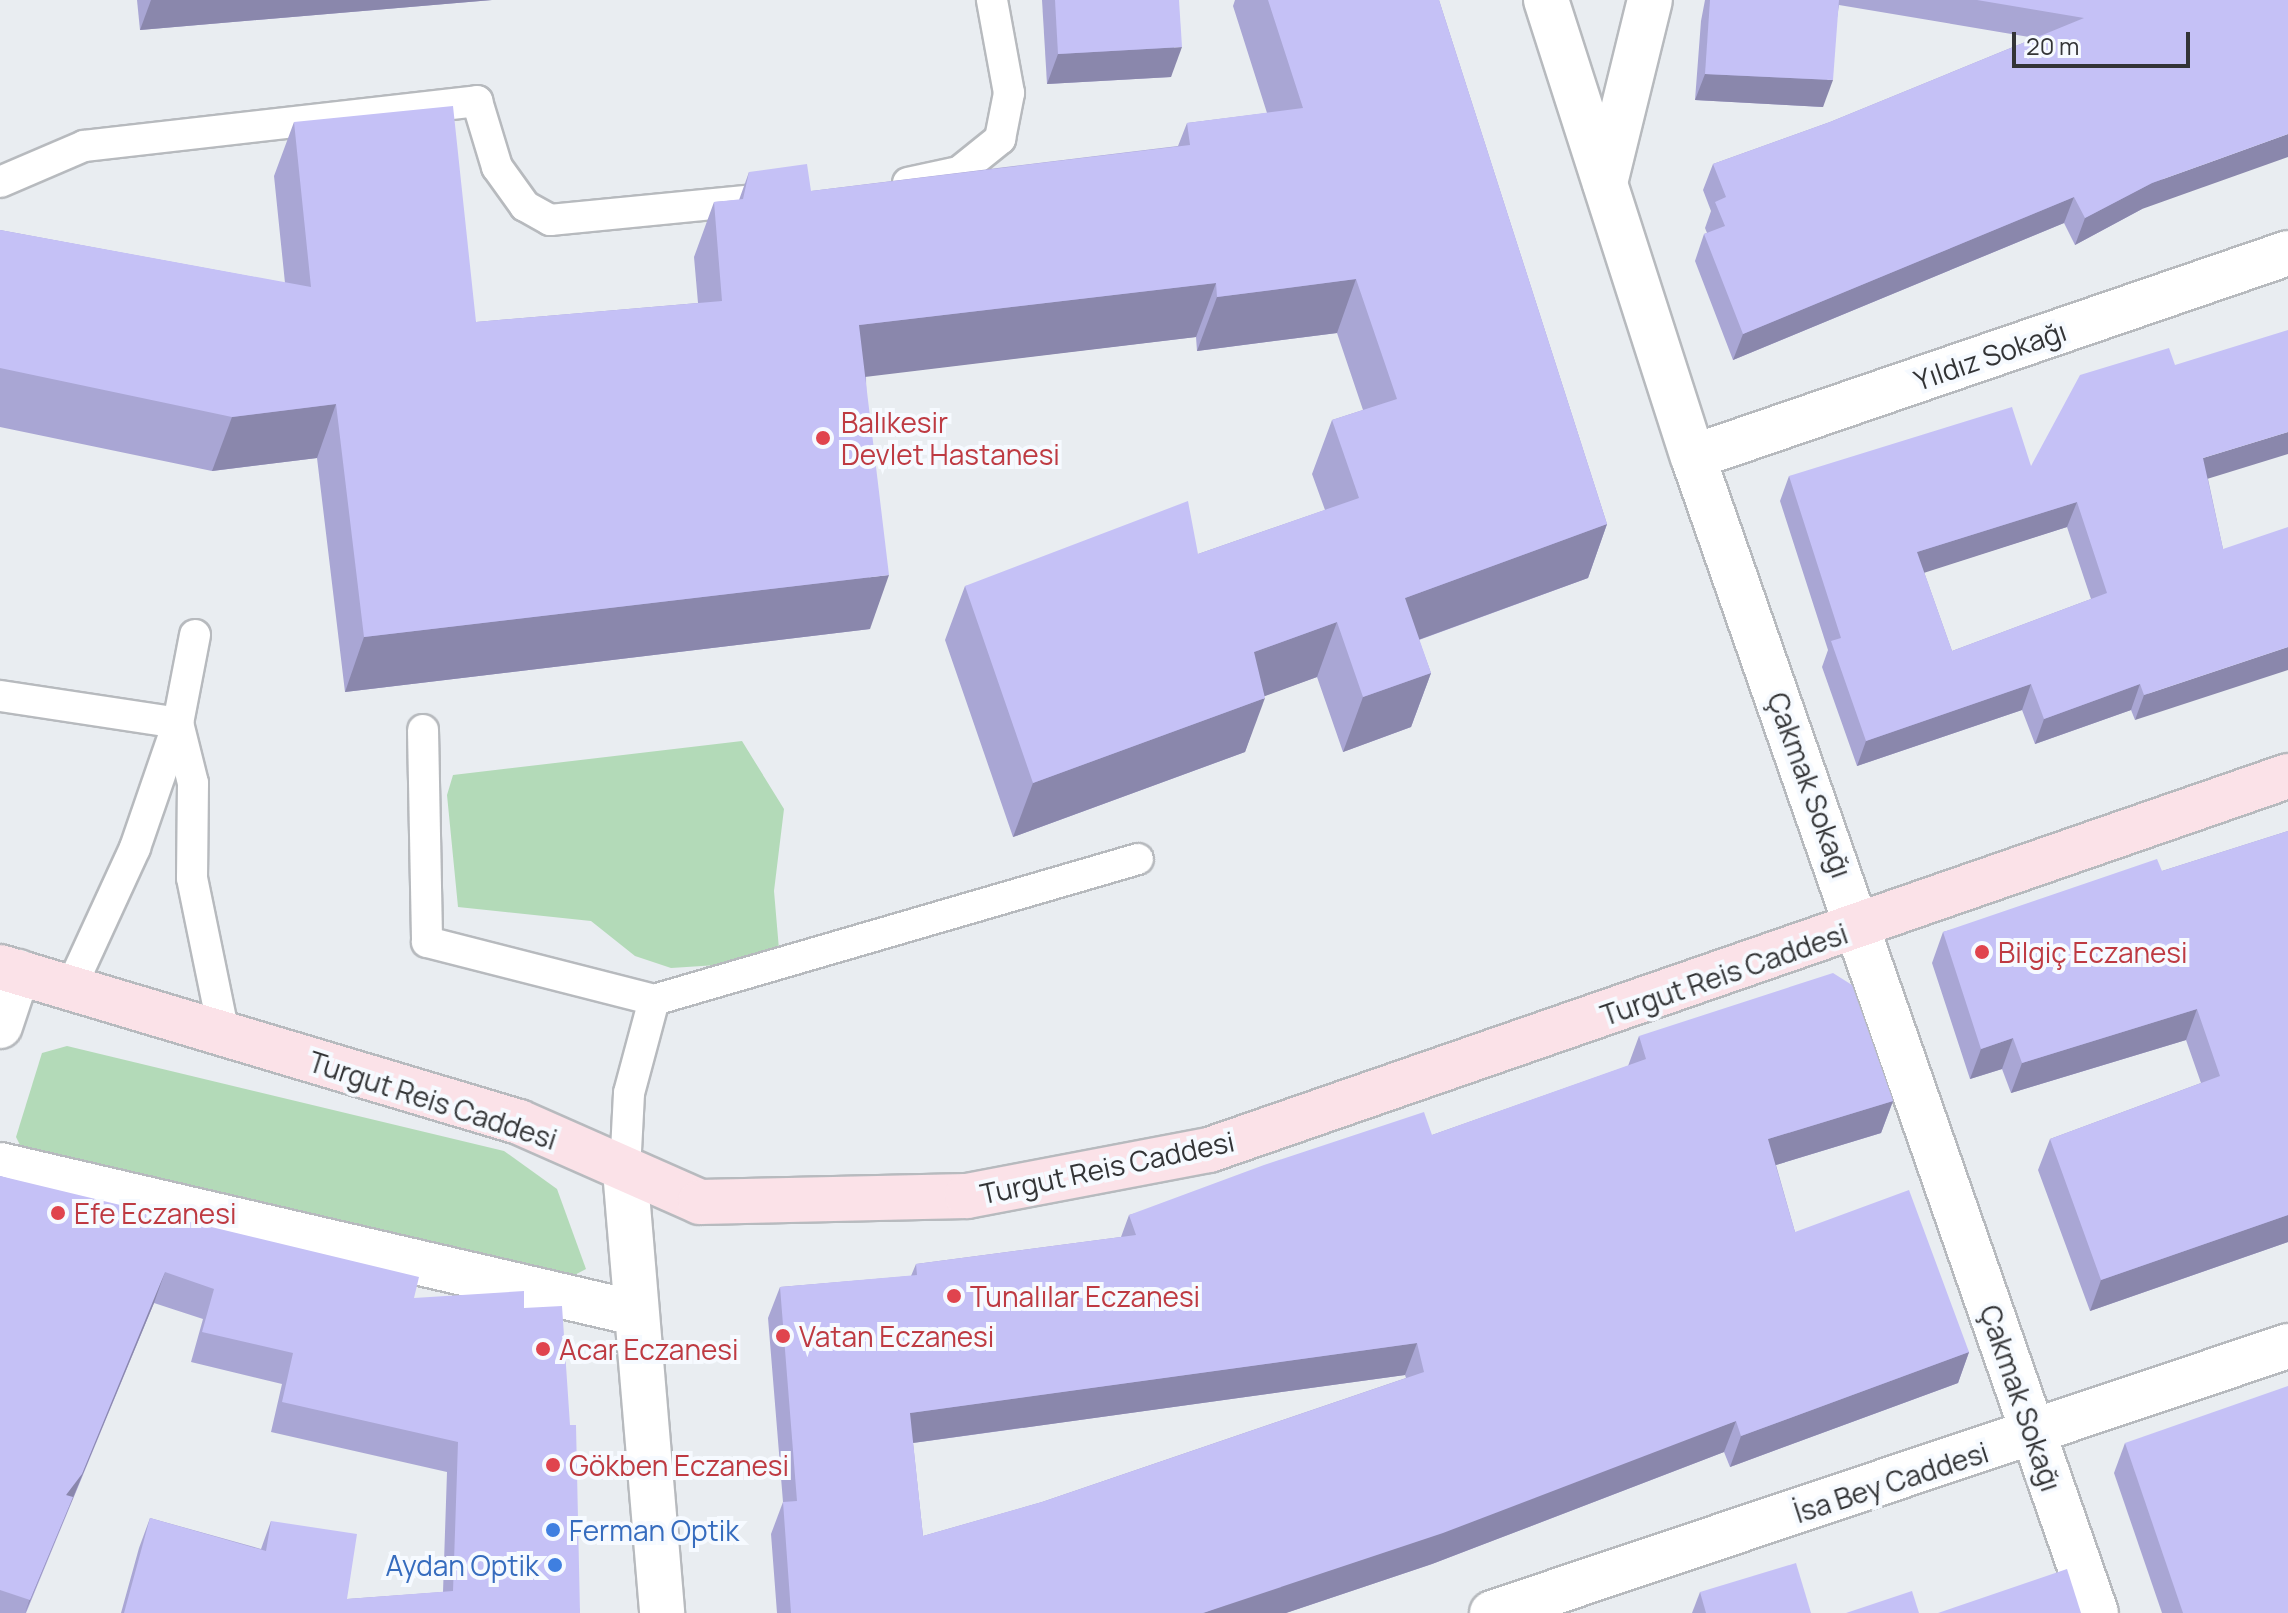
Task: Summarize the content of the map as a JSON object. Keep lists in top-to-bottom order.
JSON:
{
  "streets": {
    "street": [
      "Yıldız Sokağı",
      "Çakmak Sokağı",
      "Turgut Reis Caddesi",
      "İsa Bey Caddesi"
    ]
  },
  "crossings": [
    ["Yıldız Sokağı", "Çakmak Sokağı"],
    ["Çakmak Sokağı", "Turgut Reis Caddesi"],
    ["Çakmak Sokağı", "İsa Bey Caddesi"]
  ],
  "places": [
    "Balıkesir Devlet Hastanesi",
    "Bilgiç Eczanesi",
    "Efe Eczanesi",
    "Tunalılar Eczanesi",
    "Vatan Eczanesi",
    "Acar Eczanesi",
    "Gökben Eczanesi",
    "Ferman Optik",
    "Aydan Optik"
  ],
  "scale_bar": "20 m"
}
